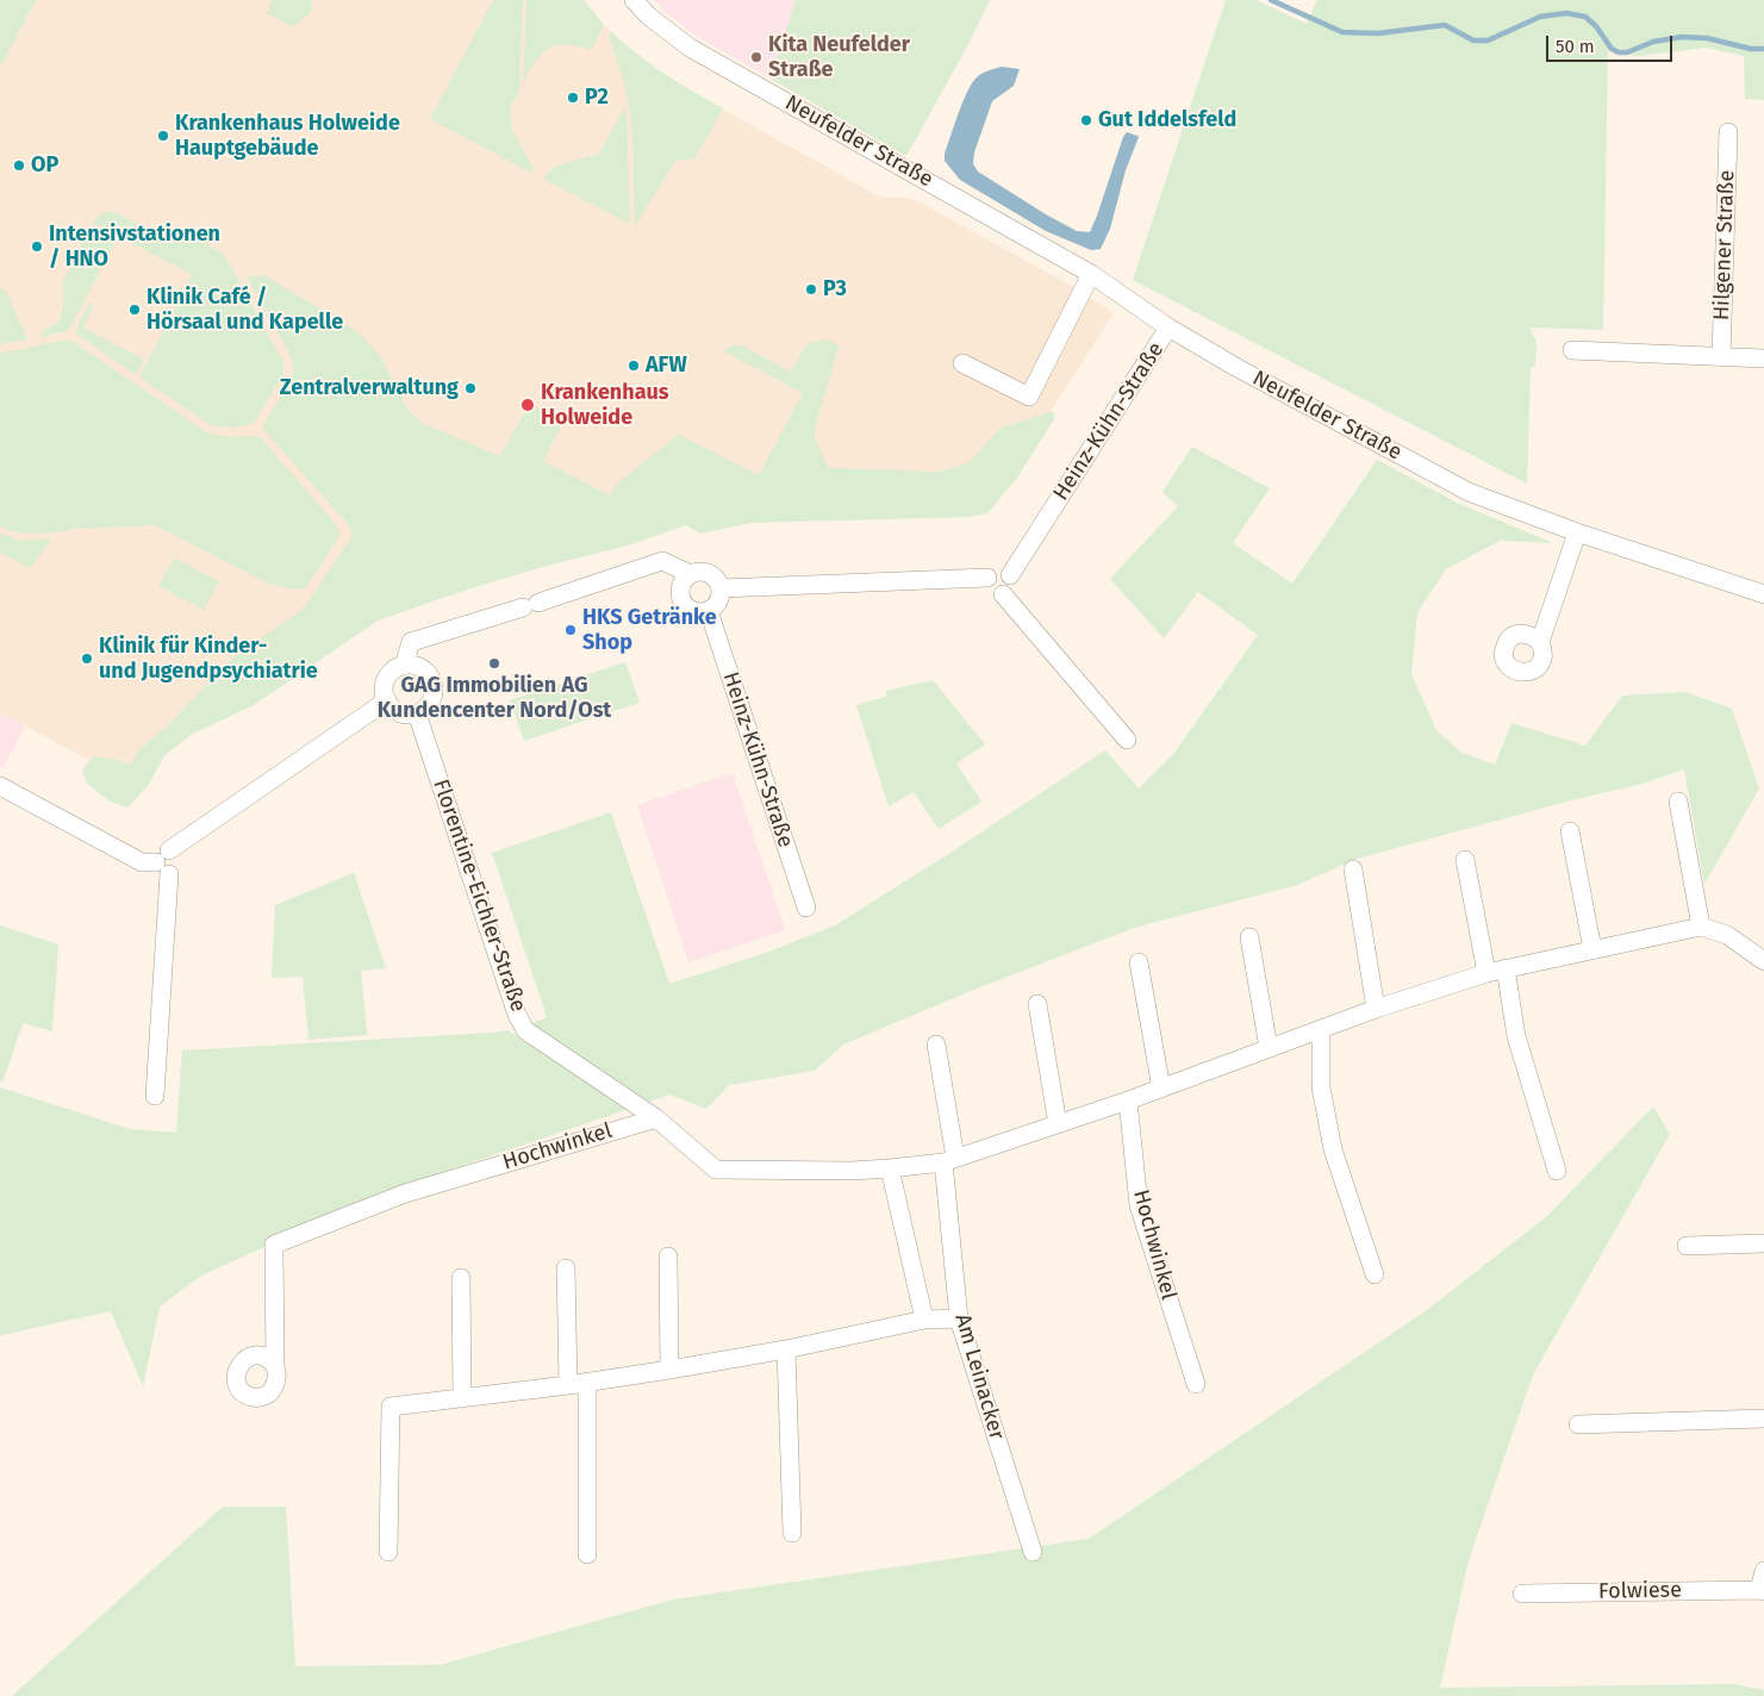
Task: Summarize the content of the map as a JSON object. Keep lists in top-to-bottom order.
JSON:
{
  "streets": {
    "street": [
      "Neufelder Straße",
      "Hilgener Straße",
      "Heinz-Kühn-Straße",
      "Florentine-Eichler-Straße",
      "Hochwinkel",
      "Am Leinacker",
      "Folwiese"
    ]
  },
  "crossings": [
    ["Neufelder Straße", "Heinz-Kühn-Straße"],
    ["Florentine-Eichler-Straße", "Hochwinkel"]
  ],
  "places": [
    "Kita Neufelder Straße",
    "P2",
    "Gut Iddelsfeld",
    "Krankenhaus Holweide Hauptgebäude",
    "OP",
    "Intensivstationen / HNO",
    "P3",
    "Klinik Café / Hörsaal und Kapelle",
    "AFW",
    "Zentralverwaltung",
    "Krankenhaus Holweide",
    "HKS Getränke Shop",
    "Klinik für Kinder- und Jugendpsychiatrie",
    "GAG Immobilien AG Kundencenter Nord/Ost"
  ],
  "scale_bar": "50 m"
}
